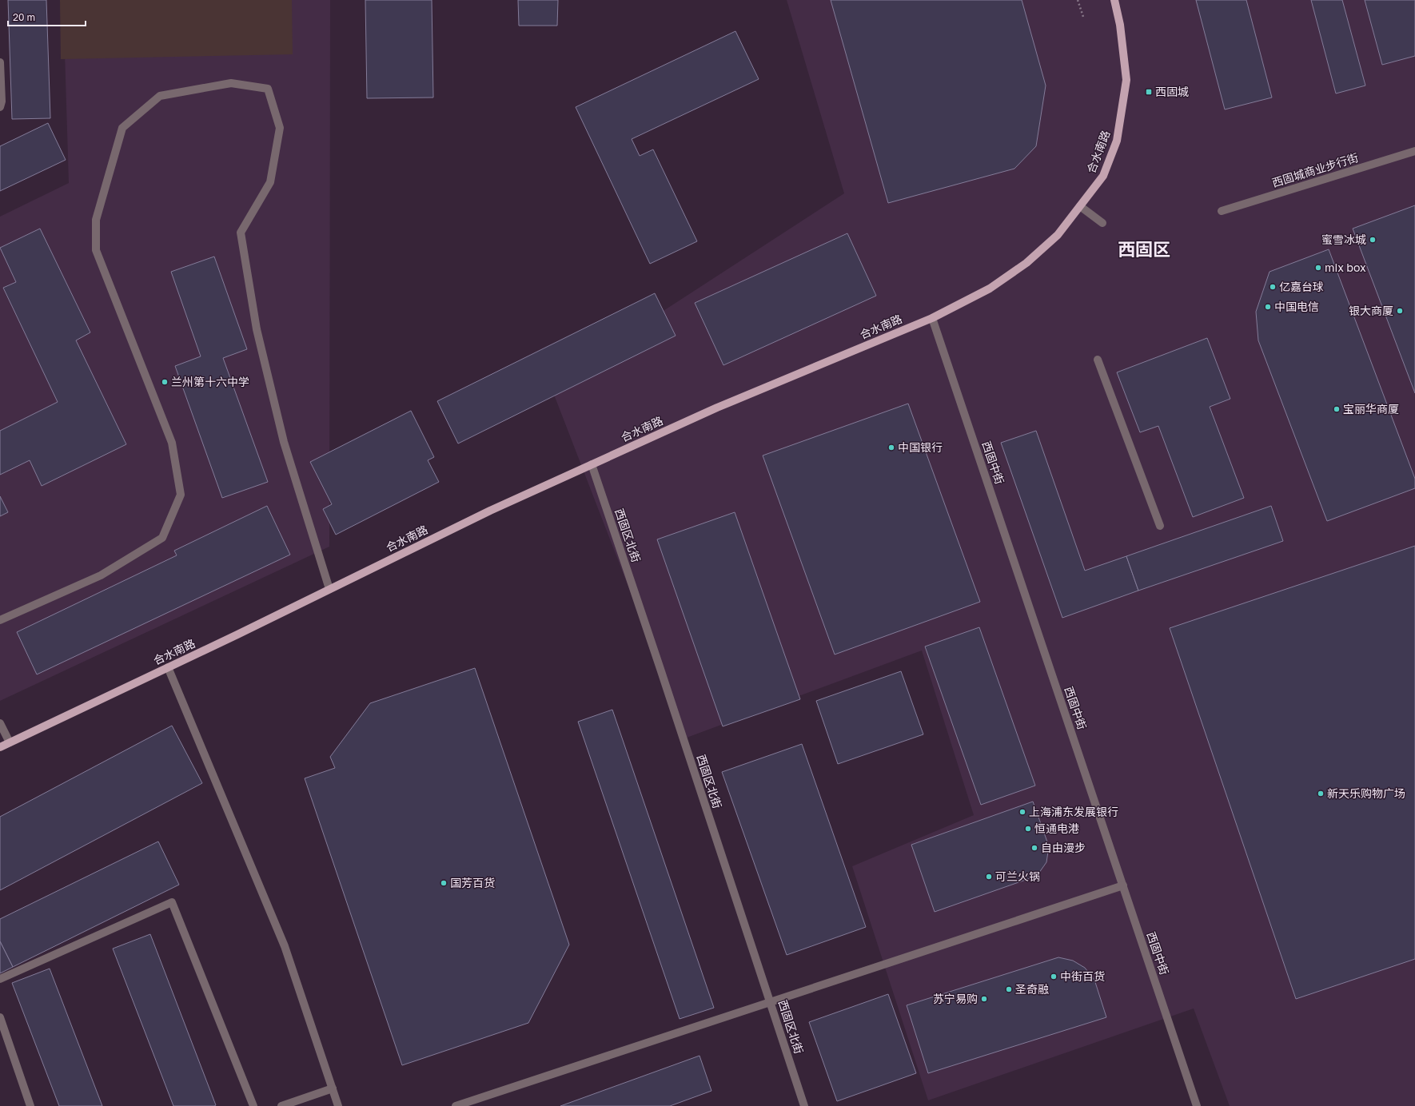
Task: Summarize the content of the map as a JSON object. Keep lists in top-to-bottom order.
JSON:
{
  "streets": {
    "main road": ["合水南路"],
    "street": ["西固城商业步行街", "西固中街", "西固区北街"]
  },
  "crossings": [
    ["合水南路", "西固中街"],
    ["合水南路", "西固区北街"]
  ],
  "districts": ["西固区"],
  "places": {
    "transit": ["西固城"],
    "other": [
      "蜜雪冰城",
      "mix box",
      "亿嘉台球",
      "中国电信",
      "银大商厦",
      "兰州第十六中学",
      "宝丽华商厦",
      "中国银行",
      "新天乐购物广场",
      "上海浦东发展银行",
      "恒通电港",
      "自由漫步",
      "可兰火锅",
      "国芳百货",
      "中街百货",
      "圣奇融",
      "苏宁易购"
    ]
  },
  "scale_bar": "20 m"
}
